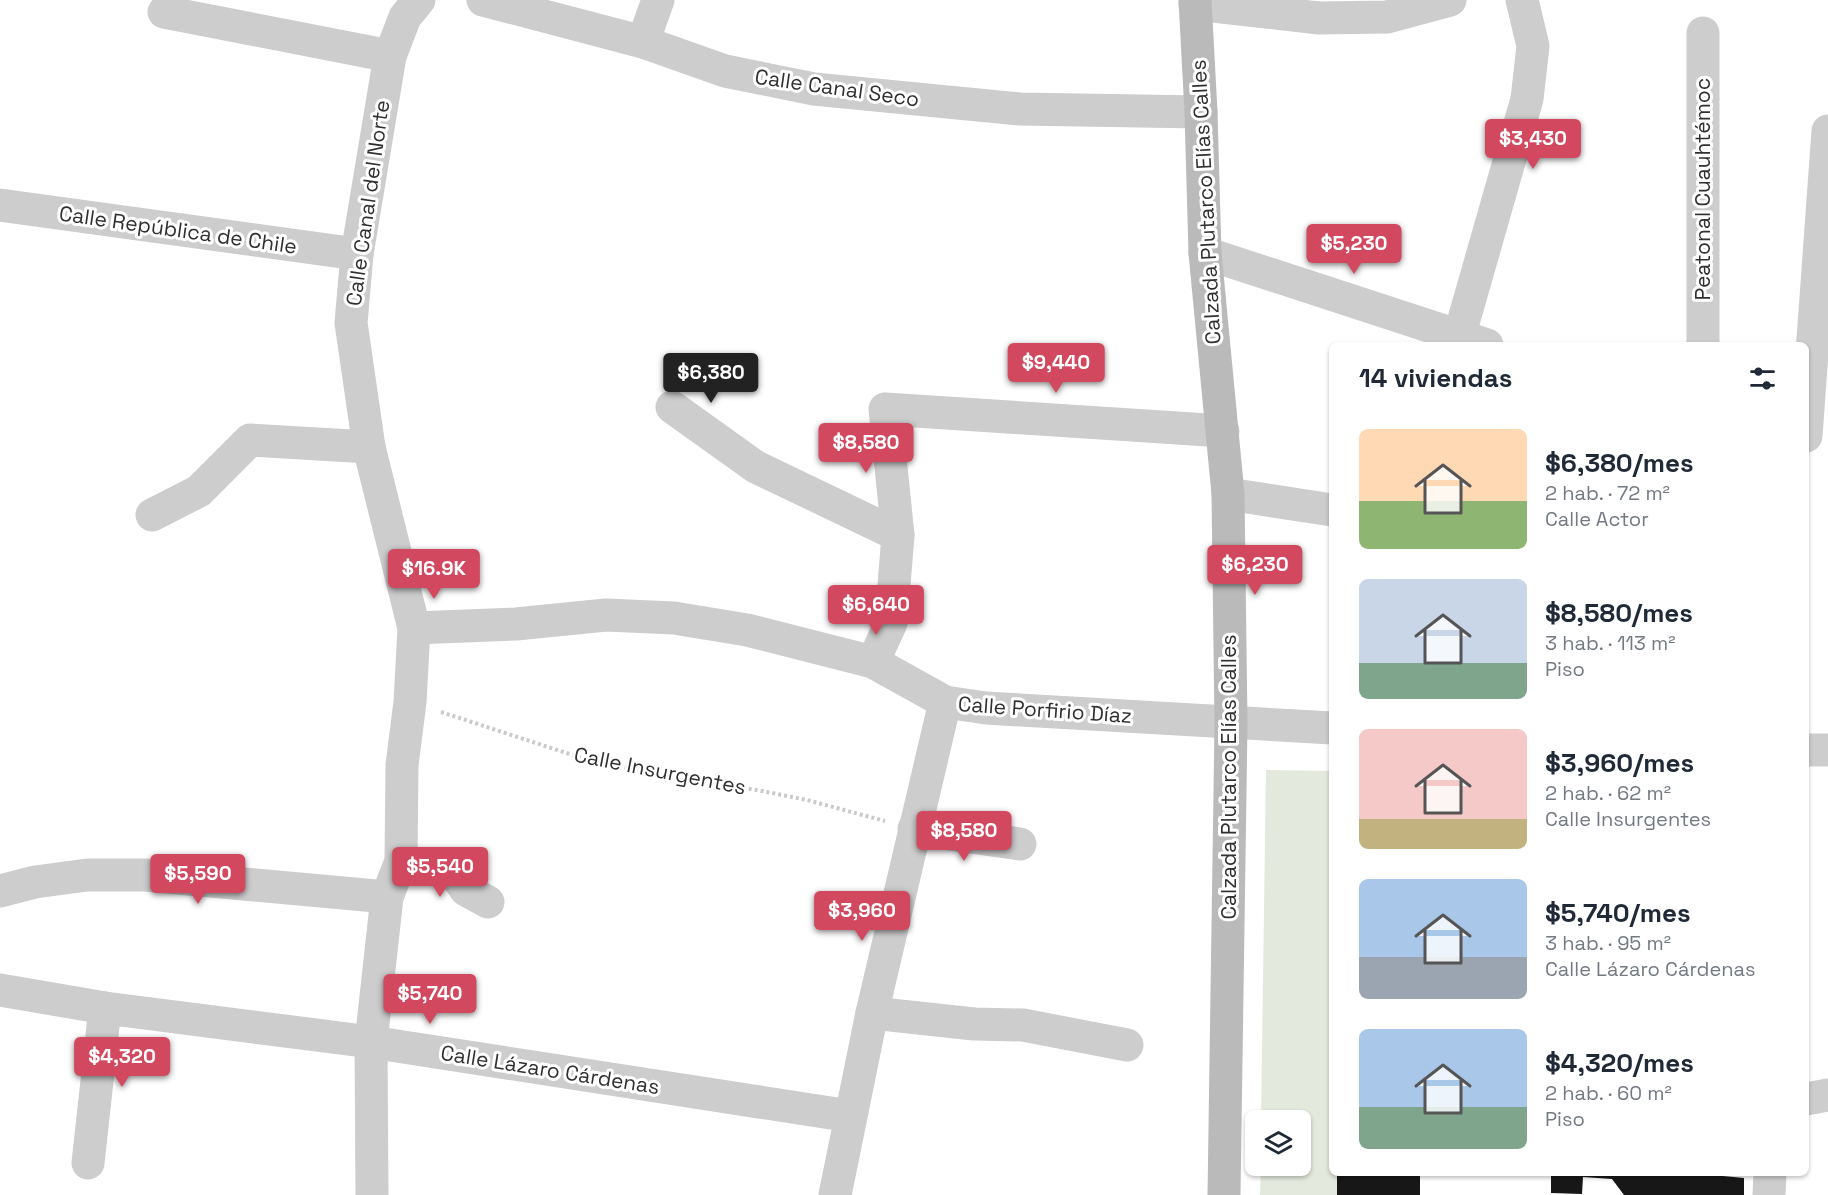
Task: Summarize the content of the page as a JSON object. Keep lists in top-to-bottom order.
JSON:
{
  "streets": {
    "main road": ["Calzada Plutarco Elías Calles"],
    "street": [
      "Calle Canal Seco",
      "Peatonal Cuauhtémoc",
      "Calle Canal del Norte",
      "Calle República de Chile",
      "Calle Porfirio Díaz",
      "Calle Lázaro Cárdenas"
    ],
    "path": ["Calle Insurgentes"]
  },
  "crossings": [
    ["Calle Canal Seco", "Calzada Plutarco Elías Calles"],
    ["Calzada Plutarco Elías Calles", "Calle Porfirio Díaz"],
    ["Calle Canal del Norte", "Calle República de Chile"],
    ["Calle Canal del Norte", "Calle Porfirio Díaz"],
    ["Calle Canal del Norte", "Calle Insurgentes"],
    ["Calle Canal del Norte", "Calle Lázaro Cárdenas"]
  ],
  "page": {
    "price": [
      "$3,430",
      "$5,230",
      "$9,440",
      "$6,380",
      "$8,580",
      "$6,230",
      "$16.9K",
      "$6,640",
      "$8,580",
      "$5,540",
      "$5,590",
      "$3,960",
      "$5,740",
      "$4,320"
    ],
    "heading": "14 viviendas",
    "list": [
      {
        "name": "$6,380/mes",
        "note": "2 hab. · 72 m² · Calle Actor"
      },
      {
        "name": "$8,580/mes",
        "note": "3 hab. · 113 m² · Piso"
      },
      {
        "name": "$3,960/mes",
        "note": "2 hab. · 62 m² · Calle Insurgentes"
      },
      {
        "name": "$5,740/mes",
        "note": "3 hab. · 95 m² · Calle Lázaro Cárdenas"
      },
      {
        "name": "$4,320/mes",
        "note": "2 hab. · 60 m² · Piso"
      }
    ]
  }
}
